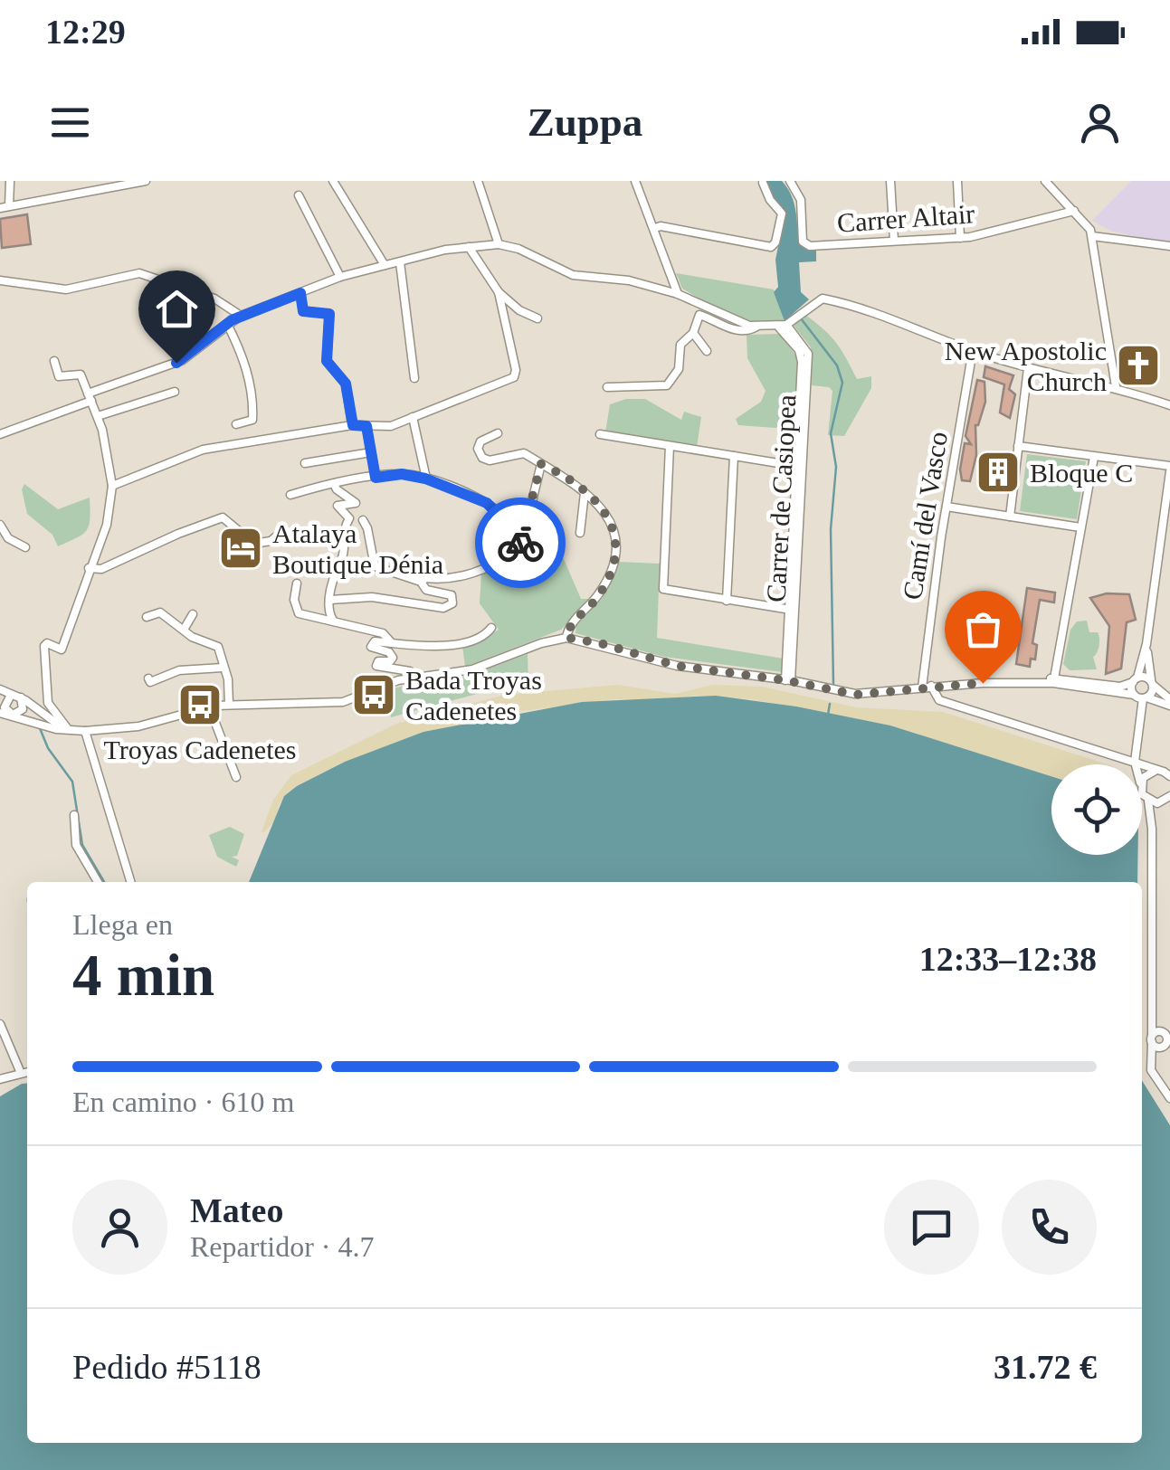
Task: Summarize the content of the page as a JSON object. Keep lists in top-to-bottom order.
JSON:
{
  "streets": {
    "street": ["Carrer Altair", "Carrer de Casiopea", "Camí del Vasco"]
  },
  "places": {
    "church": ["New Apostolic Church"],
    "building": ["Bloque C"],
    "hotel": ["Atalaya Boutique Dénia"],
    "bus stop": ["Bada Troyas Cadenetes", "Troyas Cadenetes"]
  },
  "page": {
    "status": "12:29",
    "header": "Zuppa",
    "heading": ["4 min", "Llega en", "12:33–12:38"],
    "panel": [
      "Mateo",
      "Repartidor · 4.7",
      "Pedido #5118",
      "31.72 €"
    ],
    "bar": "En camino · 610 m"
  }
}
